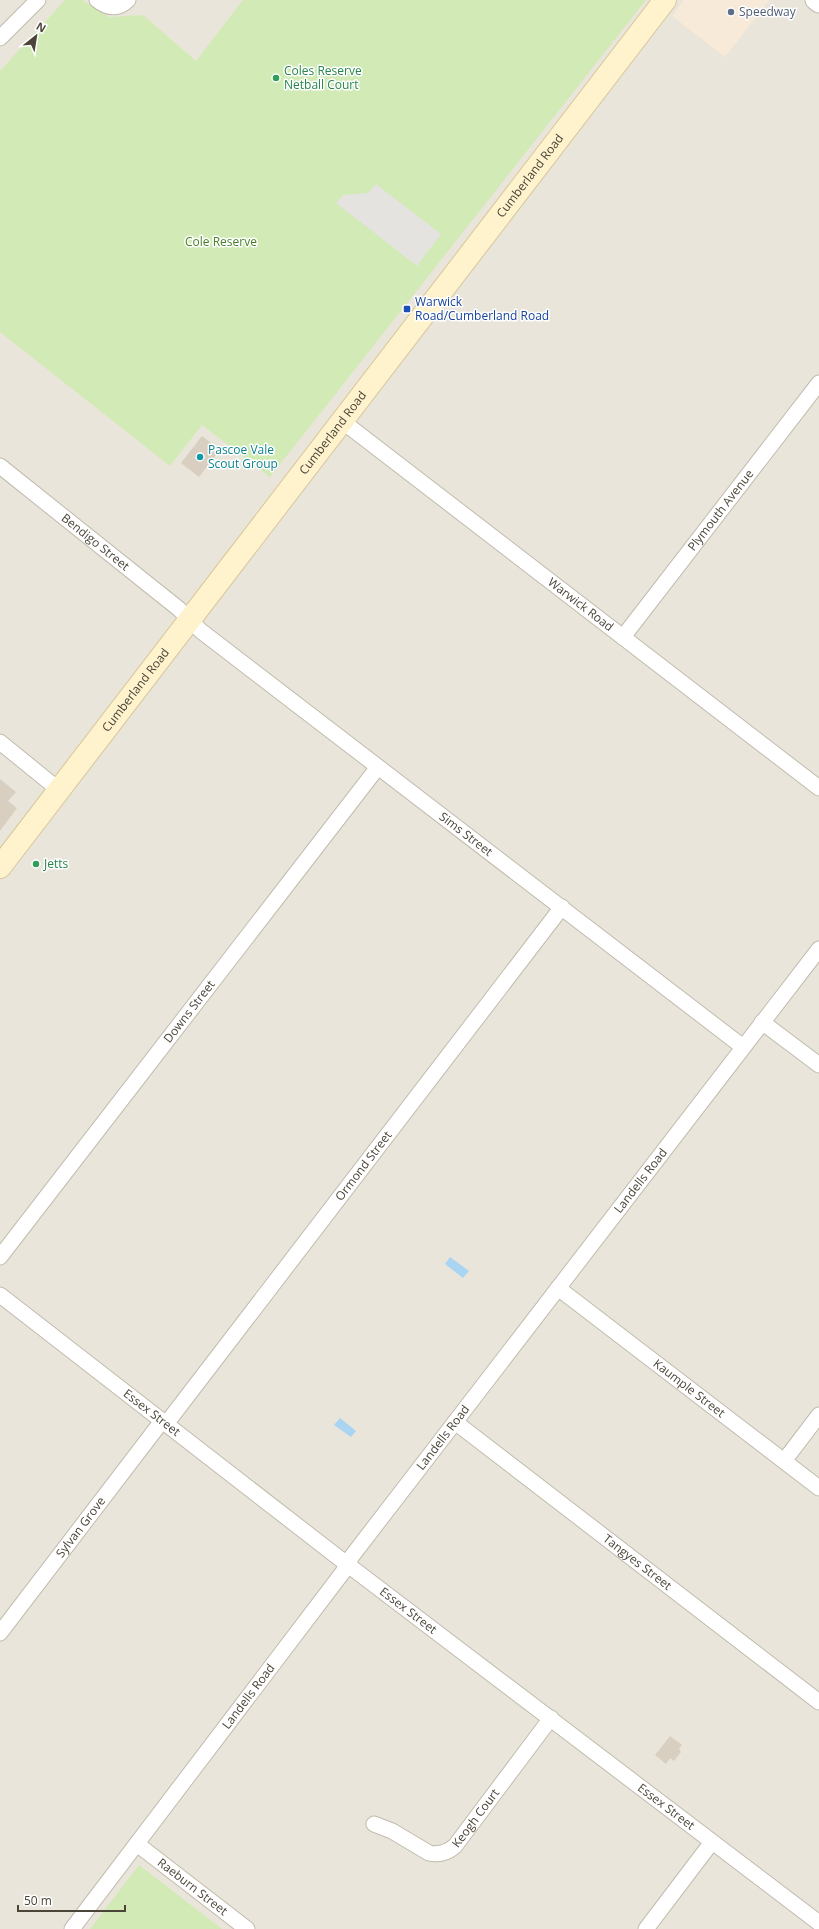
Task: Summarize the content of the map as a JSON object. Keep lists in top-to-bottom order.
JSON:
{
  "streets": {
    "main road": ["Cumberland Road"],
    "street": [
      "Plymouth Avenue",
      "Bendigo Street",
      "Warwick Road",
      "Sims Street",
      "Downs Street",
      "Ormond Street",
      "Landells Road",
      "Kaumple Street",
      "Essex Street",
      "Sylvan Grove",
      "Tangyes Street",
      "Keogh Court",
      "Raeburn Street"
    ]
  },
  "crossings": [
    ["Cumberland Road", "Bendigo Street"],
    ["Cumberland Road", "Warwick Road"],
    ["Cumberland Road", "Sims Street"],
    ["Plymouth Avenue", "Warwick Road"],
    ["Bendigo Street", "Sims Street"],
    ["Sims Street", "Downs Street"],
    ["Sims Street", "Ormond Street"],
    ["Sims Street", "Landells Road"],
    ["Ormond Street", "Essex Street"],
    ["Ormond Street", "Sylvan Grove"],
    ["Landells Road", "Kaumple Street"],
    ["Landells Road", "Essex Street"],
    ["Landells Road", "Tangyes Street"],
    ["Landells Road", "Raeburn Street"],
    ["Essex Street", "Sylvan Grove"],
    ["Essex Street", "Keogh Court"]
  ],
  "parks": ["Cole Reserve"],
  "places": {
    "other": [
      "Speedway",
      "Coles Reserve Netball Court",
      "Pascoe Vale Scout Group",
      "Jetts"
    ],
    "transit": ["Warwick Road/Cumberland Road"]
  },
  "scale_bar": "50 m",
  "north": "top right"
}
